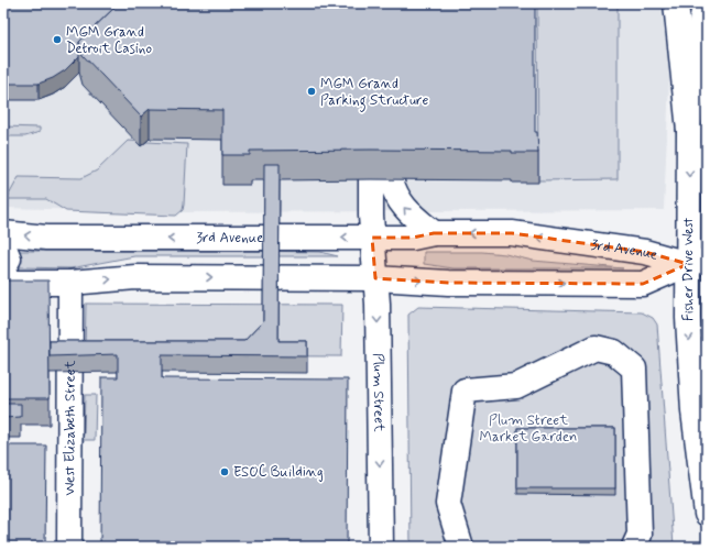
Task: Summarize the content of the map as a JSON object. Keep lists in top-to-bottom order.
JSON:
{
  "streets": {
    "main road": [
      "3rd Avenue",
      "Fisher Drive West",
      "Plum Street",
      "West Elizabeth Street"
    ]
  },
  "crossings": [
    ["3rd Avenue", "Fisher Drive West"],
    ["3rd Avenue", "Plum Street"],
    ["3rd Avenue", "West Elizabeth Street"]
  ],
  "one_way": ["Fisher Drive West"],
  "parks": ["Plum Street Market Garden"],
  "places": ["MGM Grand Detroit Casino", "MGM Grand Parking Structure", "ESOC Building"]
}
